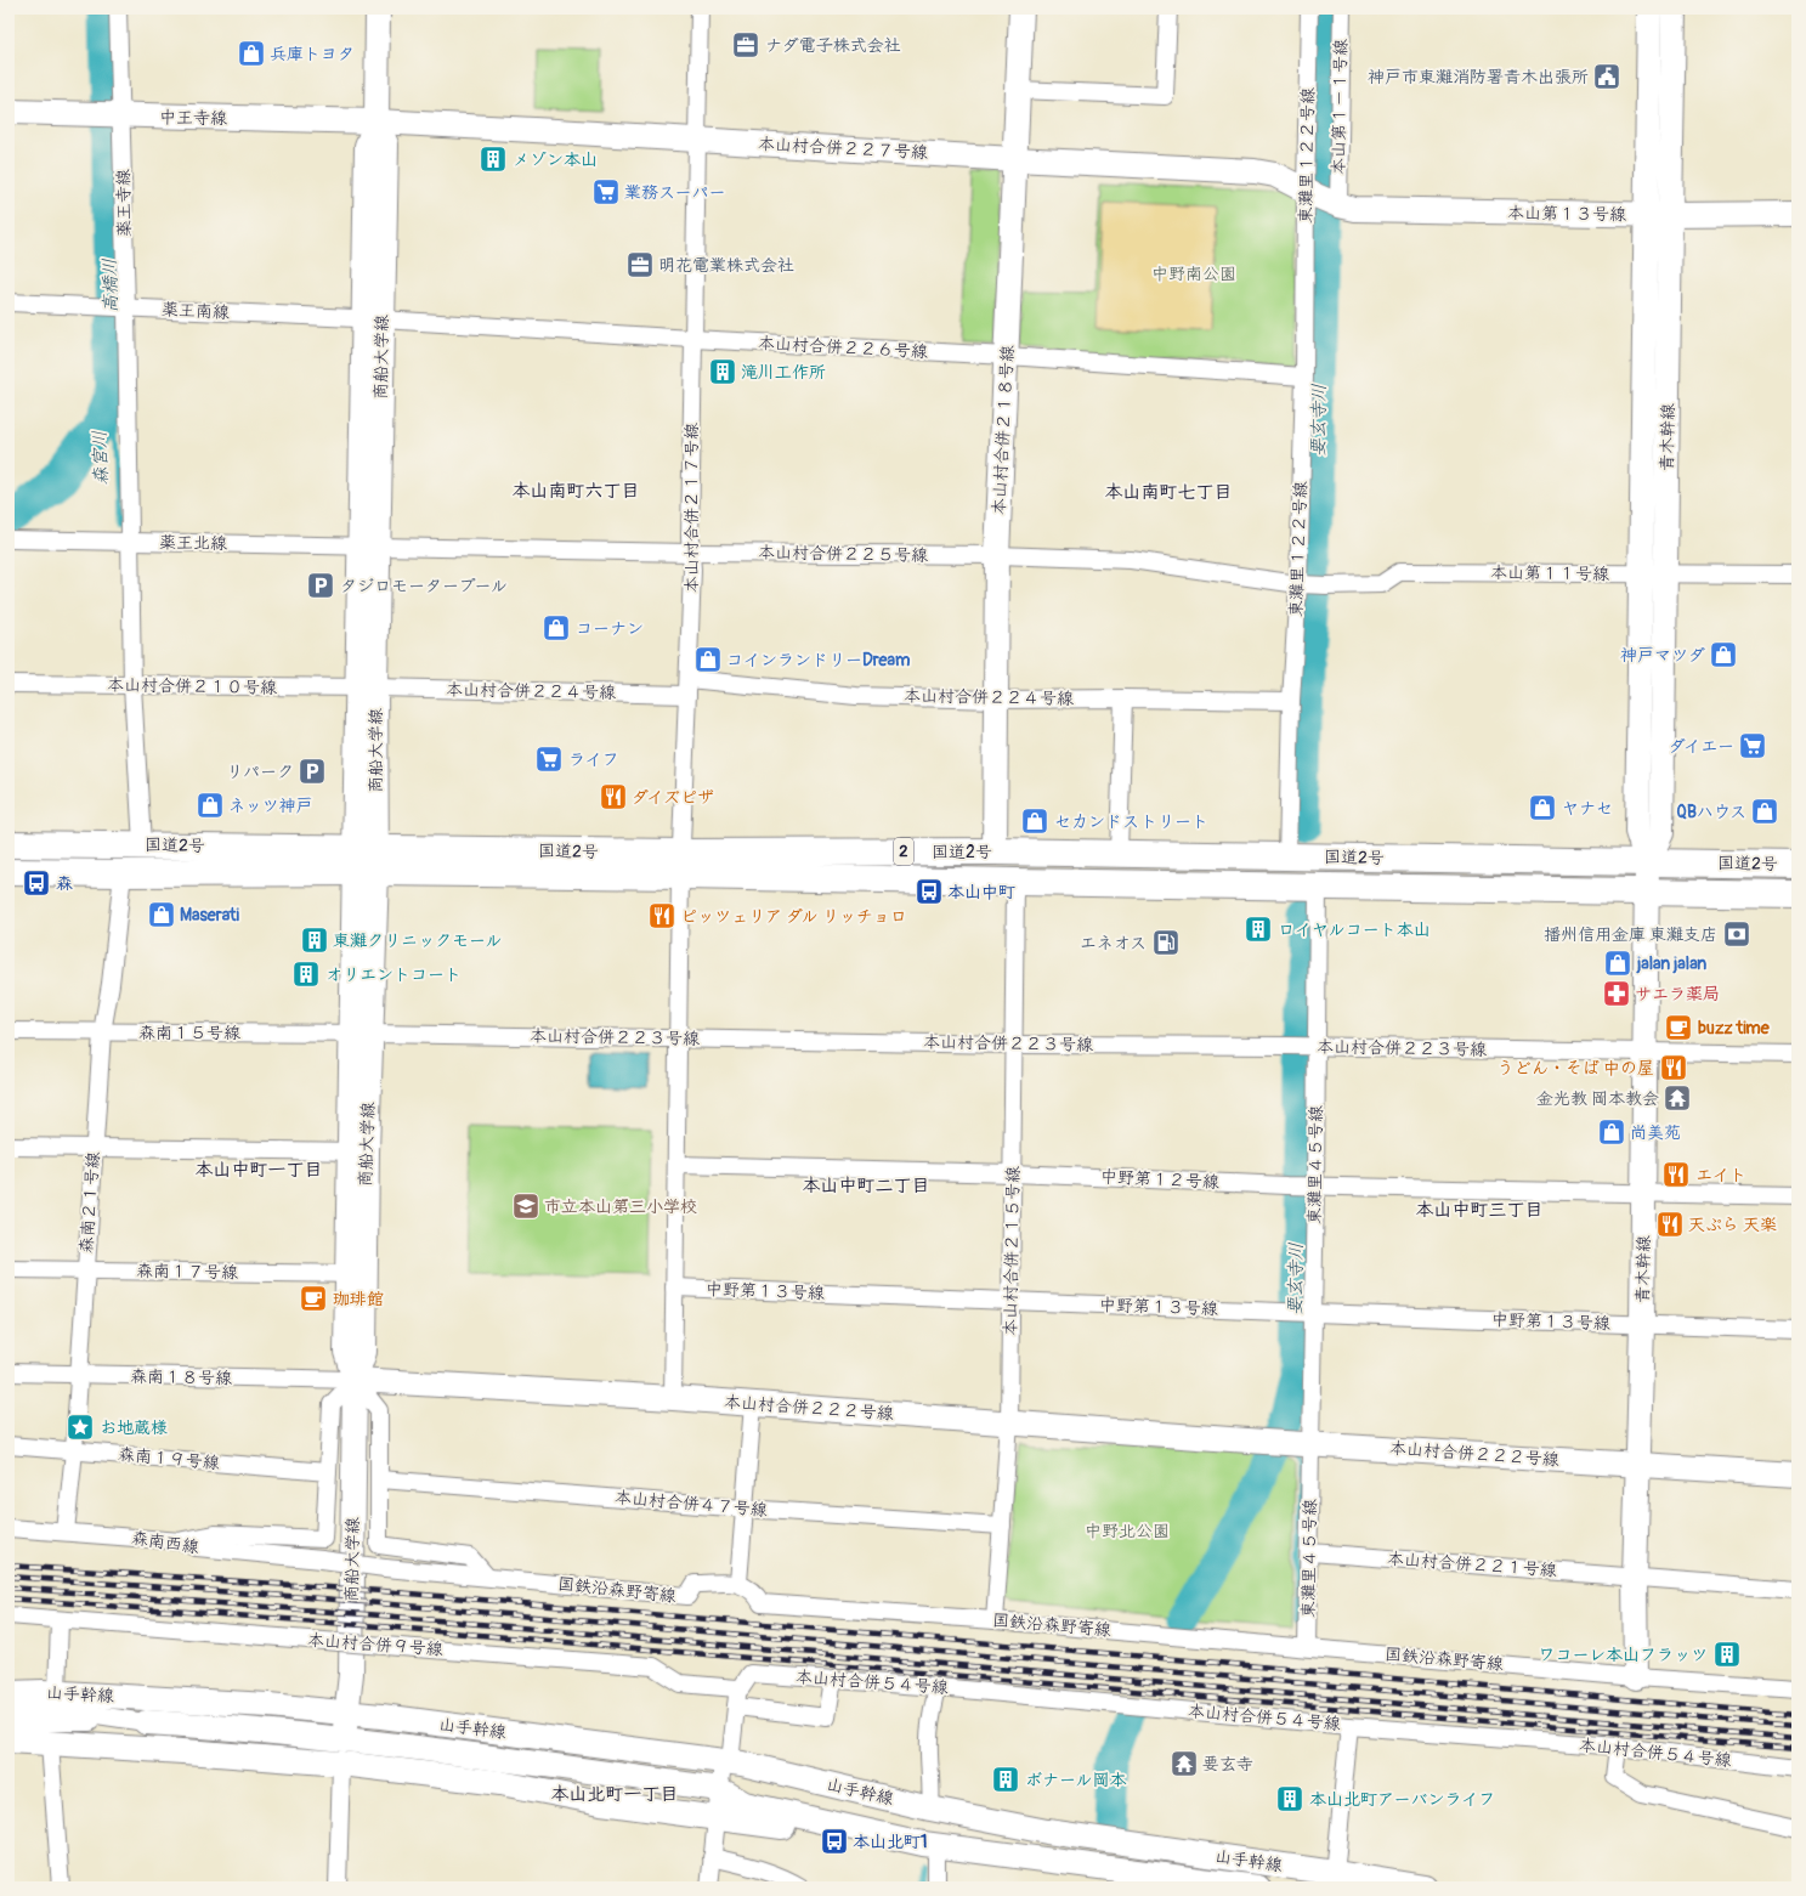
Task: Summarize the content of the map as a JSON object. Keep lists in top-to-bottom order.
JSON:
{
  "streets": {
    "highway": ["国道2号", "2"],
    "street": [
      "本山第１－１号線",
      "中王寺線",
      "本山村合併２２７号線",
      "東灘里１２２号線",
      "薬王寺線",
      "本山第１３号線",
      "薬王南線",
      "本山村合併２２６号線",
      "商船大学線",
      "本山村合併２１８号線",
      "青木幹線",
      "本山村合併２１７号線",
      "薬王北線",
      "本山村合併２２５号線",
      "本山第１１号線",
      "本山村合併２１０号線",
      "本山村合併２２４号線",
      "森南１５号線",
      "本山村合併２２３号線",
      "東灘里４５号線",
      "中野第１２号線",
      "森南２１号線",
      "本山村合併２１５号線",
      "森南１７号線",
      "中野第１３号線",
      "森南１８号線",
      "本山村合併２２２号線",
      "森南１９号線",
      "本山村合併４７号線",
      "森南西線",
      "本山村合併２２１号線",
      "国鉄沿森野寄線",
      "本山村合併９号線",
      "本山村合併５４号線",
      "山手幹線"
    ]
  },
  "crossings": [
    ["本山第１－１号線", "本山第１３号線"],
    ["中王寺線", "本山村合併２２７号線"],
    ["中王寺線", "薬王寺線"],
    ["中王寺線", "商船大学線"],
    ["本山村合併２２７号線", "東灘里１２２号線"],
    ["本山村合併２２７号線", "本山第１３号線"],
    ["本山村合併２２７号線", "商船大学線"],
    ["本山村合併２２７号線", "本山村合併２１８号線"],
    ["本山村合併２２７号線", "本山村合併２１７号線"],
    ["東灘里１２２号線", "本山第１３号線"],
    ["東灘里１２２号線", "本山村合併２２６号線"],
    ["東灘里１２２号線", "本山村合併２２５号線"],
    ["東灘里１２２号線", "本山第１１号線"],
    ["東灘里１２２号線", "本山村合併２２４号線"],
    ["東灘里１２２号線", "国道2号"],
    ["薬王寺線", "薬王南線"],
    ["薬王寺線", "薬王北線"],
    ["薬王寺線", "本山村合併２１０号線"],
    ["薬王寺線", "国道2号"],
    ["本山第１３号線", "青木幹線"],
    ["薬王南線", "本山村合併２２６号線"],
    ["薬王南線", "商船大学線"],
    ["本山村合併２２６号線", "商船大学線"],
    ["本山村合併２２６号線", "本山村合併２１８号線"],
    ["本山村合併２２６号線", "本山村合併２１７号線"],
    ["商船大学線", "薬王北線"],
    ["商船大学線", "本山村合併２２５号線"],
    ["商船大学線", "本山村合併２１０号線"],
    ["商船大学線", "本山村合併２２４号線"],
    ["商船大学線", "国道2号"],
    ["商船大学線", "森南１５号線"],
    ["商船大学線", "本山村合併２２３号線"],
    ["商船大学線", "森南１７号線"],
    ["商船大学線", "森南１８号線"],
    ["商船大学線", "本山村合併２２２号線"],
    ["商船大学線", "山手幹線"],
    ["本山村合併２１８号線", "本山村合併２２５号線"],
    ["本山村合併２１８号線", "本山村合併２２４号線"],
    ["本山村合併２１８号線", "国道2号"],
    ["青木幹線", "本山第１１号線"],
    ["青木幹線", "国道2号"],
    ["青木幹線", "本山村合併２２３号線"],
    ["青木幹線", "中野第１２号線"],
    ["青木幹線", "中野第１３号線"],
    ["青木幹線", "本山村合併２２２号線"],
    ["青木幹線", "本山村合併２２１号線"],
    ["青木幹線", "国鉄沿森野寄線"],
    ["本山村合併２１７号線", "本山村合併２２５号線"],
    ["本山村合併２１７号線", "本山村合併２２４号線"],
    ["本山村合併２１７号線", "国道2号"],
    ["本山村合併２１７号線", "本山村合併２２３号線"],
    ["本山村合併２１７号線", "中野第１２号線"],
    ["本山村合併２１７号線", "中野第１３号線"],
    ["本山村合併２１７号線", "本山村合併２２２号線"],
    ["薬王北線", "本山村合併２２５号線"],
    ["本山村合併２２５号線", "本山第１１号線"],
    ["本山村合併２１０号線", "本山村合併２２４号線"],
    ["国道2号", "東灘里４５号線"],
    ["国道2号", "森南２１号線"],
    ["国道2号", "本山村合併２１５号線"],
    ["森南１５号線", "本山村合併２２３号線"],
    ["森南１５号線", "森南２１号線"],
    ["本山村合併２２３号線", "東灘里４５号線"],
    ["本山村合併２２３号線", "本山村合併２１５号線"],
    ["東灘里４５号線", "中野第１２号線"],
    ["東灘里４５号線", "中野第１３号線"],
    ["東灘里４５号線", "本山村合併２２２号線"],
    ["東灘里４５号線", "本山村合併２２１号線"],
    ["東灘里４５号線", "国鉄沿森野寄線"],
    ["中野第１２号線", "本山村合併２１５号線"],
    ["森南２１号線", "森南１７号線"],
    ["森南２１号線", "森南１８号線"],
    ["森南２１号線", "森南１９号線"],
    ["森南２１号線", "森南西線"],
    ["本山村合併２１５号線", "中野第１３号線"],
    ["本山村合併２１５号線", "本山村合併２２２号線"],
    ["本山村合併２１５号線", "本山村合併４７号線"],
    ["本山村合併２１５号線", "国鉄沿森野寄線"],
    ["森南１８号線", "本山村合併２２２号線"],
    ["森南西線", "国鉄沿森野寄線"],
    ["本山村合併９号線", "本山村合併５４号線"]
  ],
  "districts": [
    "本山南町六丁目",
    "本山南町七丁目",
    "本山中町一丁目",
    "本山中町二丁目",
    "本山中町三丁目",
    "本山北町一丁目"
  ],
  "water": ["高橋川", "要玄寺川", "森宮川"],
  "parks": ["中野南公園", "中野北公園"],
  "places": {
    "office": ["ナダ電子株式会社", "明花電業株式会社"],
    "shop": [
      "兵庫トヨタ",
      "コーナン",
      "神戸マツダ",
      "コインランドリーDream",
      "ネッツ神戸",
      "ヤナセ",
      "QBハウス",
      "セカンドストリート",
      "Maserati",
      "jalan jalan",
      "尚美苑"
    ],
    "public building": ["神戸市東灘消防署青木出張所"],
    "building": [
      "メゾン本山",
      "滝川工作所",
      "ロイヤルコート本山",
      "東灘クリニックモール",
      "オリエントコート",
      "ワコーレ本山フラッツ",
      "ボナール岡本",
      "本山北町アーバンライフ"
    ],
    "supermarket": ["業務スーパー", "ダイエー", "ライフ"],
    "parking": ["タジロモータープール", "リパーク"],
    "restaurant": [
      "ダイズピザ",
      "ピッツェリア ダル リッチョロ",
      "うどん・そば 中の屋",
      "エイト",
      "天ぷら 天楽"
    ],
    "bus stop": ["森", "本山中町", "本山北町1"],
    "bank": ["播州信用金庫 東灘支店"],
    "fuel station": ["エネオス"],
    "pharmacy": ["サエラ薬局"],
    "cafe": ["buzz time", "珈琲館"],
    "temple": ["金光教 岡本教会", "要玄寺"],
    "school or university": ["市立本山第三小学校"],
    "place": ["お地蔵様"]
  }
}
